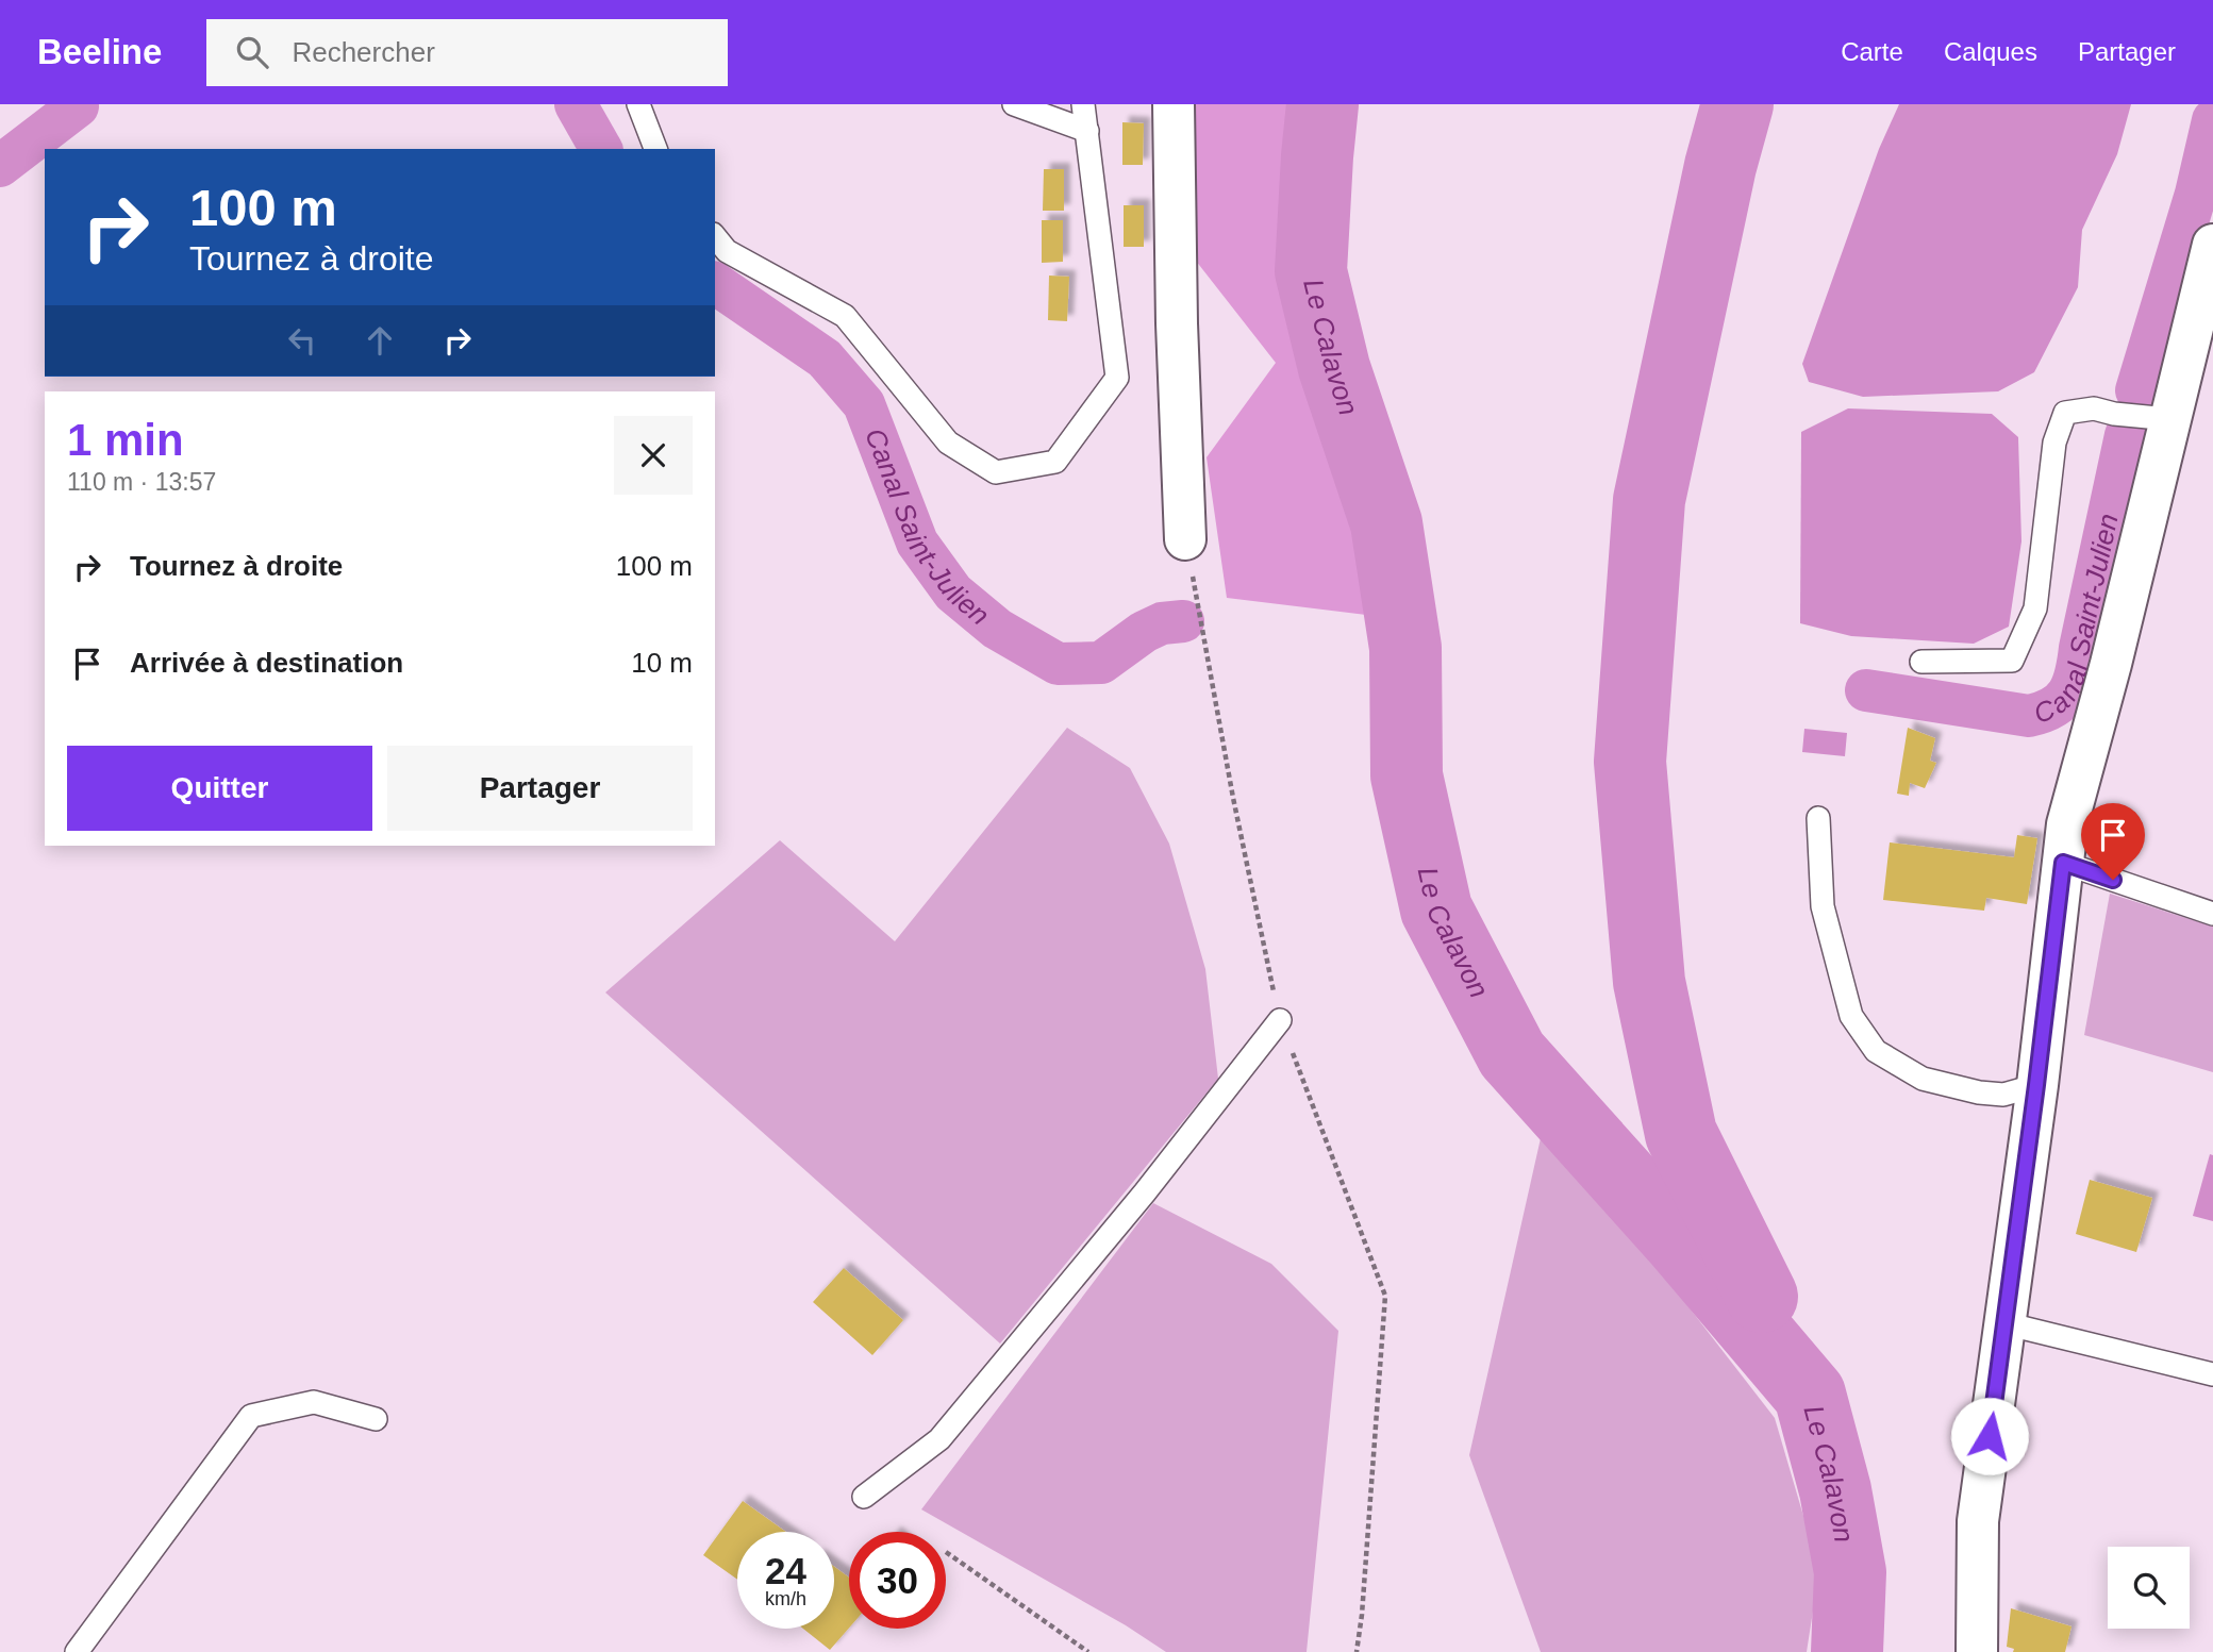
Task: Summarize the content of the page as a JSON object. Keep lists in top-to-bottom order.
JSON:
{
  "water": ["Le Calavon", "Canal Saint-Julien"],
  "page": {
    "header": "Beeline",
    "search": "Rechercher",
    "nav": ["Carte", "Calques", "Partager"],
    "turn": ["100 m", "Tournez à droite"],
    "heading": ["1 min", "110 m · 13:57"],
    "list": [
      {
        "name": "Tournez à droite",
        "value": "100 m"
      },
      {
        "name": "Arrivée à destination",
        "value": "10 m"
      }
    ],
    "buttons": ["Quitter", "Partager"],
    "speed": "24 km/h",
    "limit": "30"
  }
}
